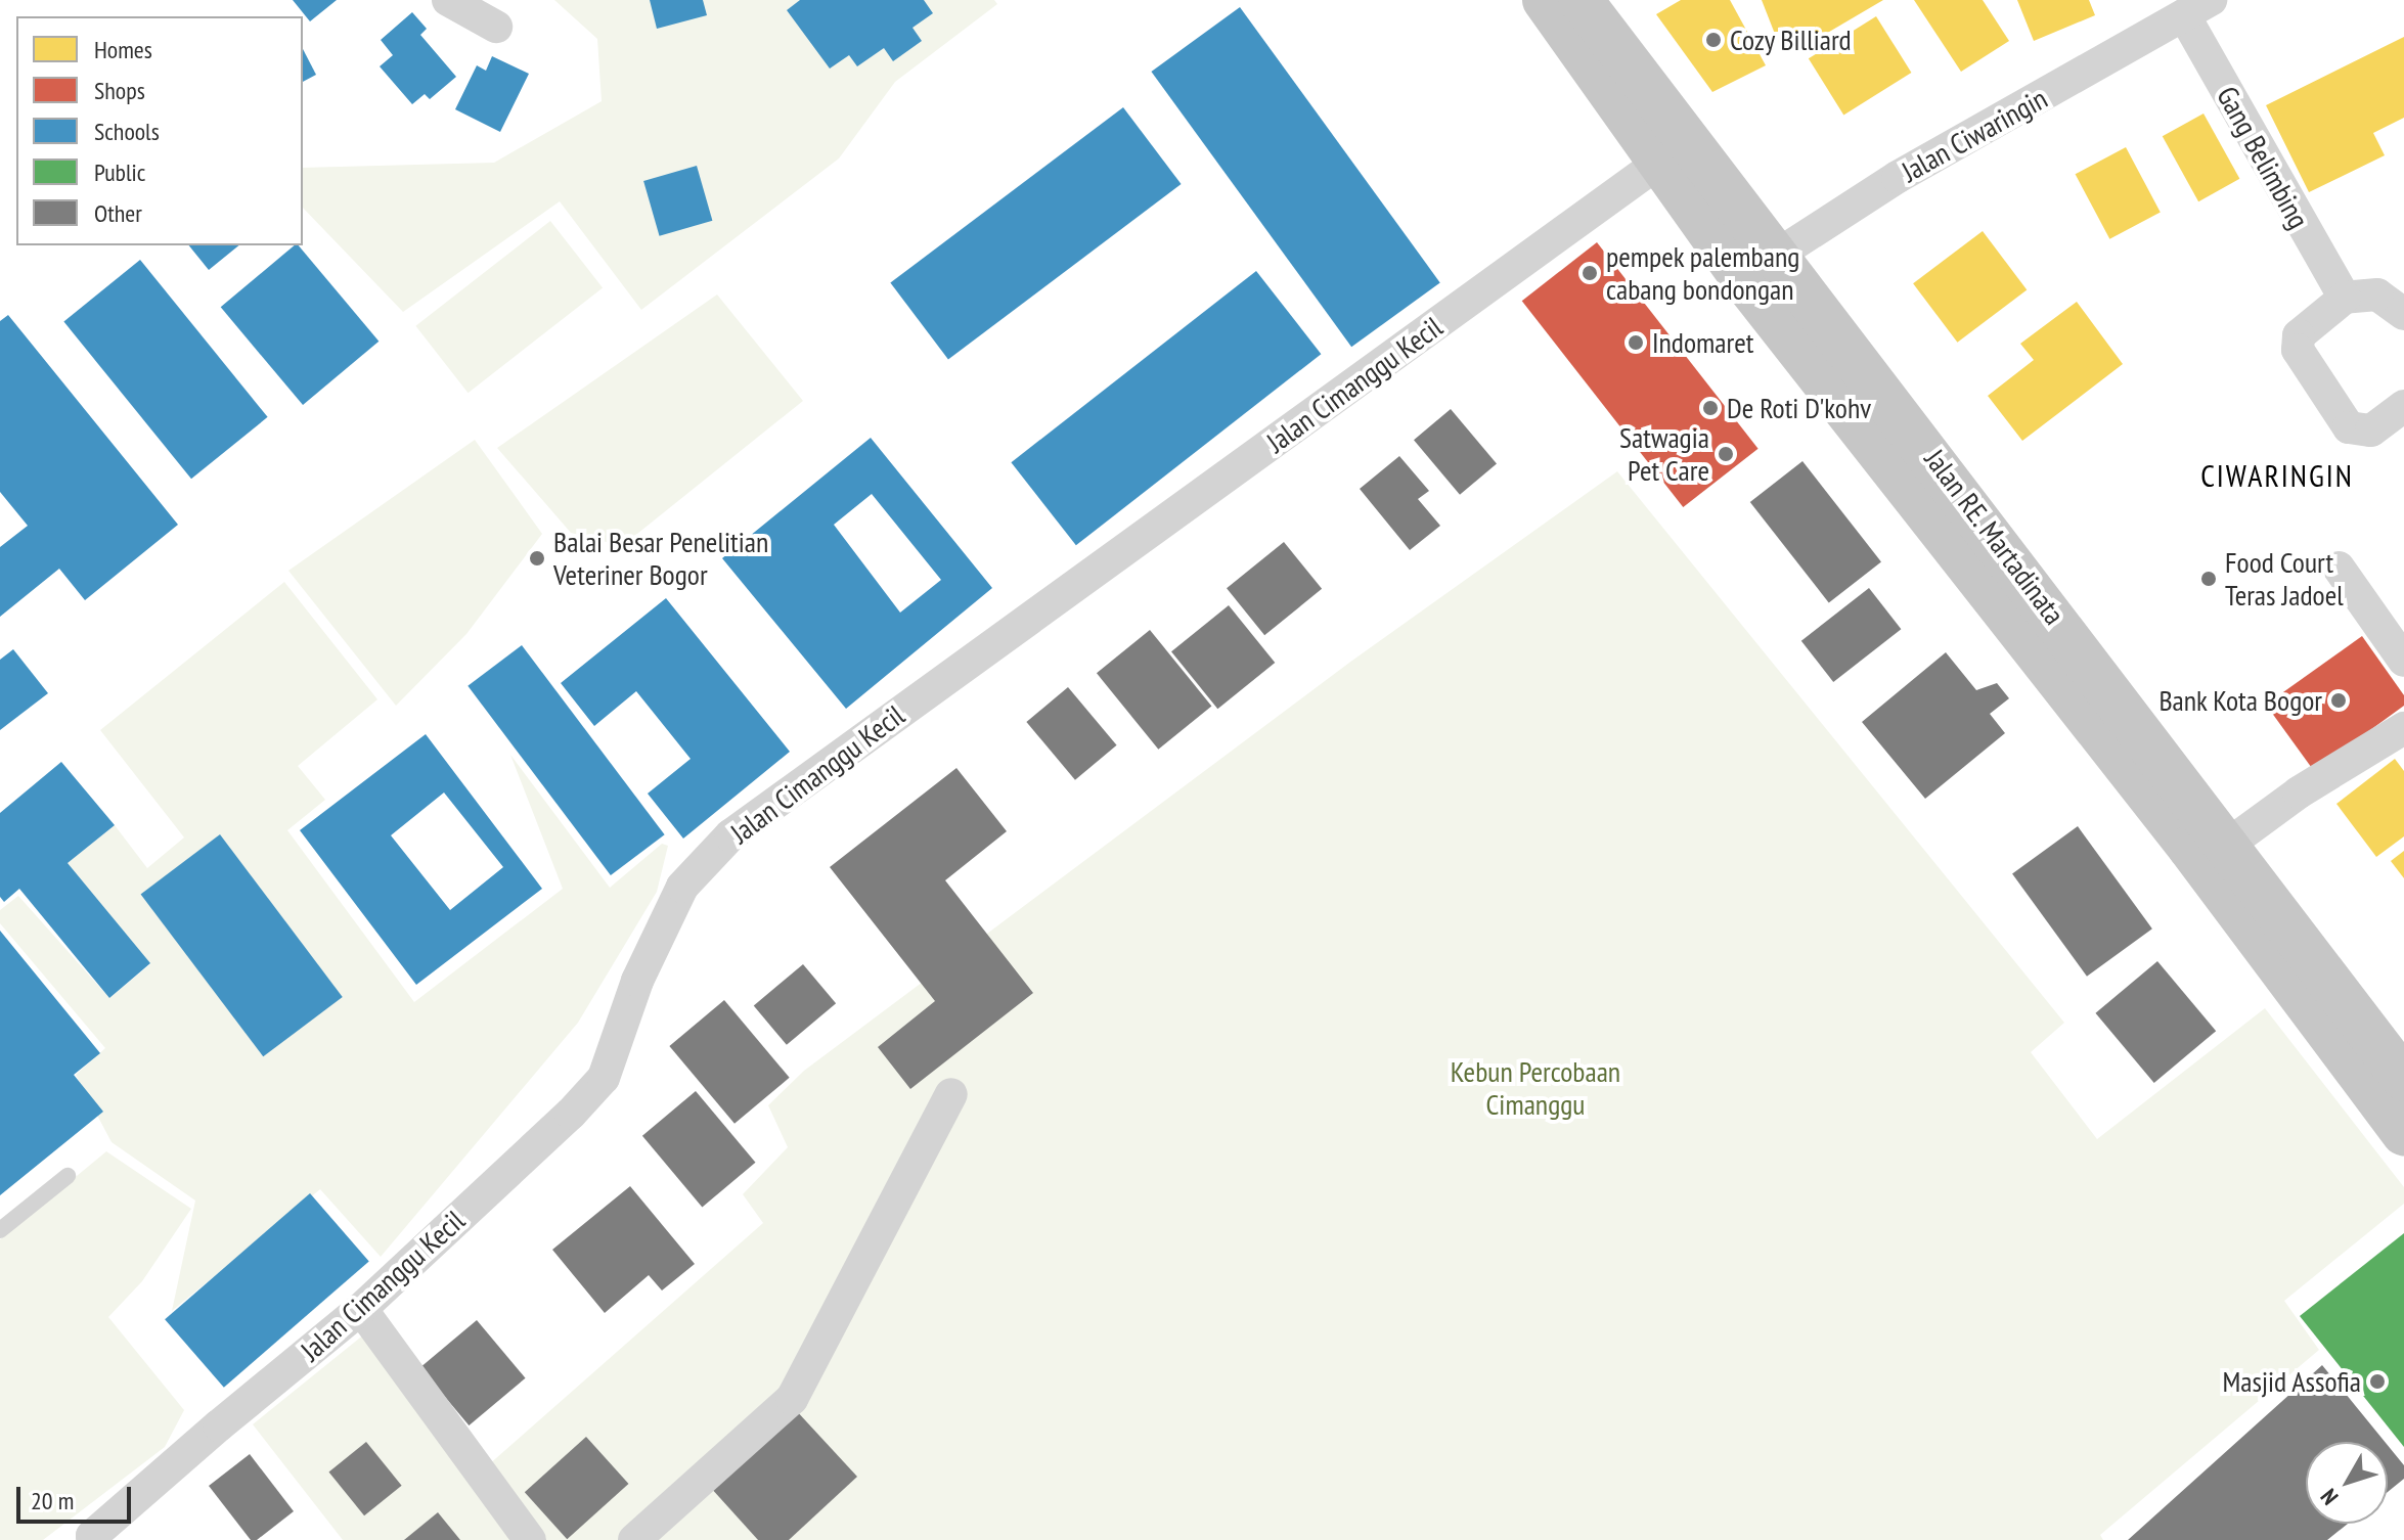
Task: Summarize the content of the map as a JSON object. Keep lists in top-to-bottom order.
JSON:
{
  "streets": {
    "main road": ["Jalan RE. Martadinata"],
    "street": ["Jalan Ciwaringin", "Gang Belimbing", "Jalan Cimanggu Kecil"]
  },
  "crossings": [
    ["Jalan Ciwaringin", "Gang Belimbing"],
    ["Jalan Ciwaringin", "Jalan RE. Martadinata"],
    ["Jalan Cimanggu Kecil", "Jalan RE. Martadinata"]
  ],
  "districts": ["CIWARINGIN"],
  "parks": ["Kebun Percobaan Cimanggu"],
  "places": [
    "Cozy Billiard",
    "pempek palembang cabang bondongan",
    "Indomaret",
    "De Roti D'kohv",
    "Satwagia Pet Care",
    "Balai Besar Penelitian Veteriner Bogor",
    "Food Court Teras Jadoel",
    "Bank Kota Bogor",
    "Masjid Assofia"
  ],
  "legend": [
    "Homes",
    "Shops",
    "Schools",
    "Public",
    "Other"
  ],
  "scale_bar": "20 m",
  "north": "bottom left"
}
